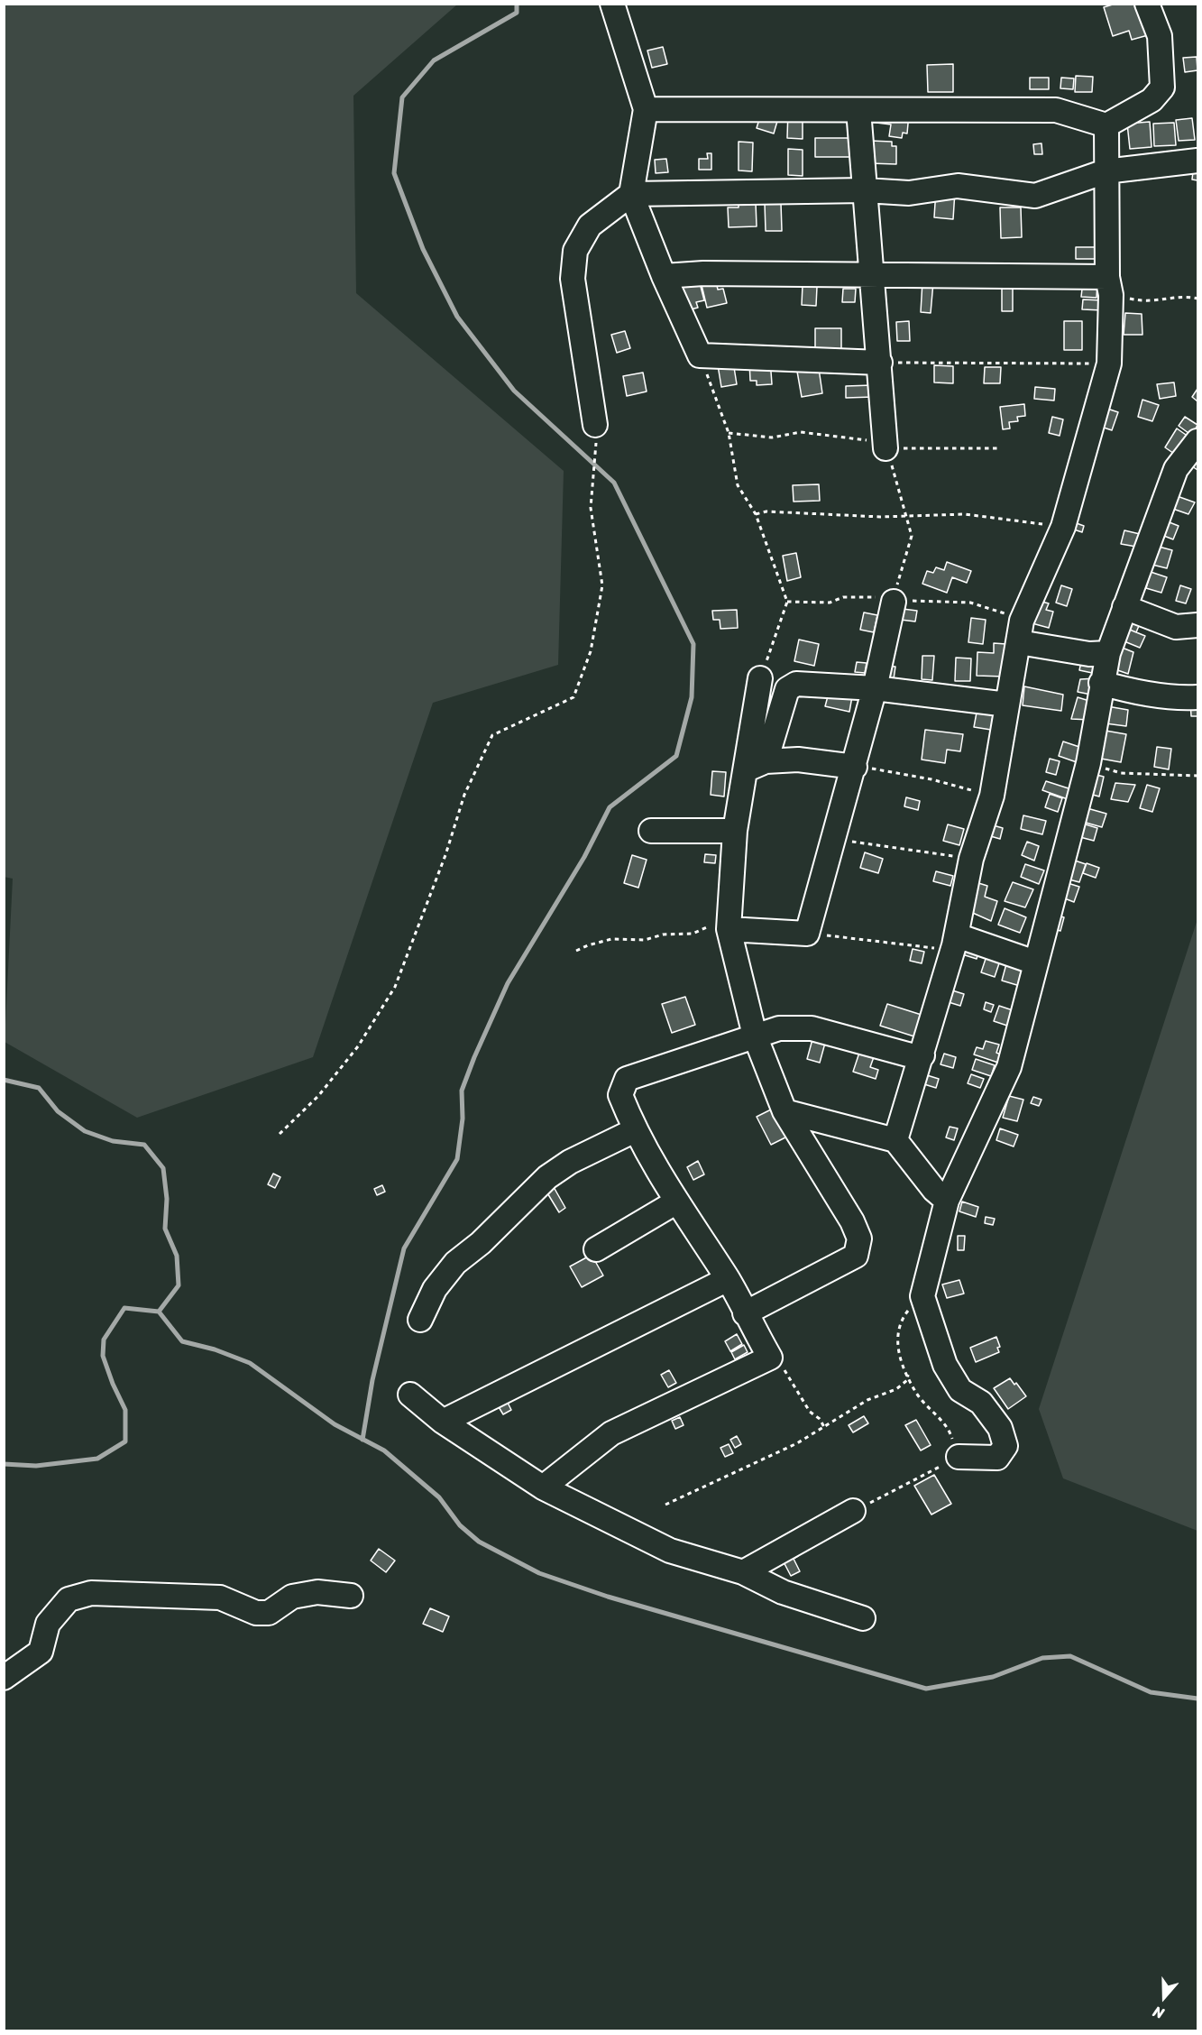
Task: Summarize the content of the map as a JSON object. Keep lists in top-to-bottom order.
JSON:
{
  "north": "bottom"
}
